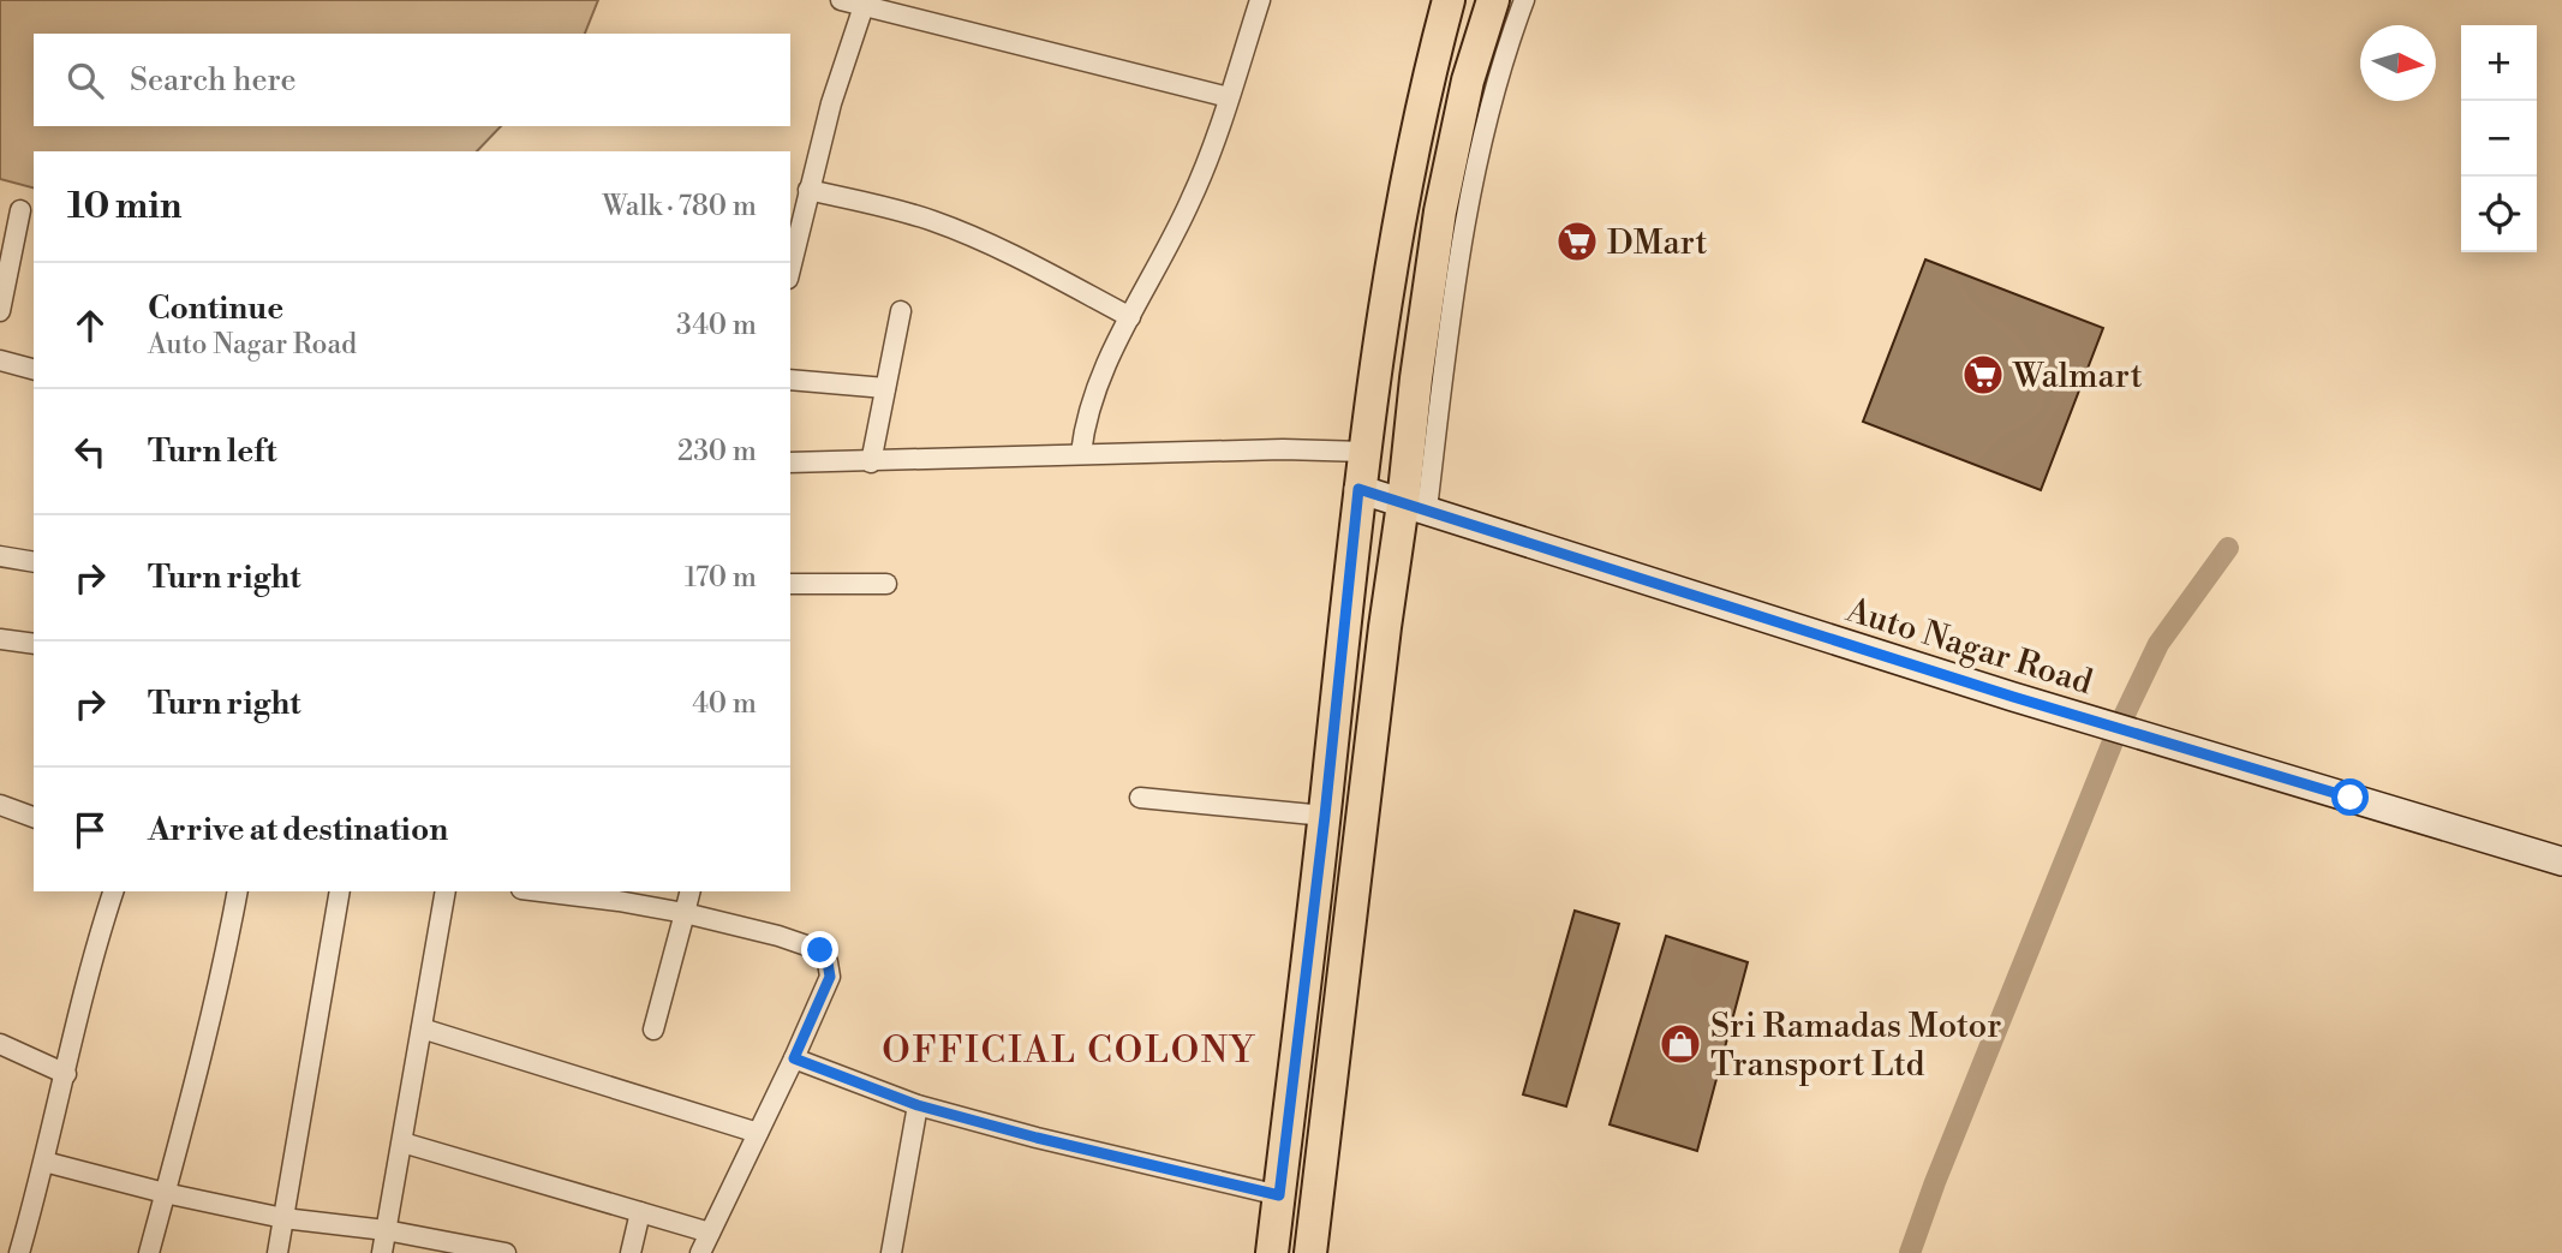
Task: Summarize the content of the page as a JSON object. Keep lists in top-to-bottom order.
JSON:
{
  "streets": {
    "street": ["Auto Nagar Road"]
  },
  "districts": ["OFFICIAL COLONY"],
  "places": {
    "supermarket": ["DMart", "Walmart"],
    "shop": ["Sri Ramadas Motor Transport Ltd"]
  },
  "north": "right",
  "page": {
    "map_buttons": ["+", "−"],
    "search": "Search here",
    "heading": ["10 min", "Walk · 780 m"],
    "list": [
      ["Continue", "Auto Nagar Road", "340 m"],
      ["Turn left", "230 m"],
      ["Turn right", "170 m"],
      ["Turn right", "40 m"],
      "Arrive at destination"
    ]
  }
}
